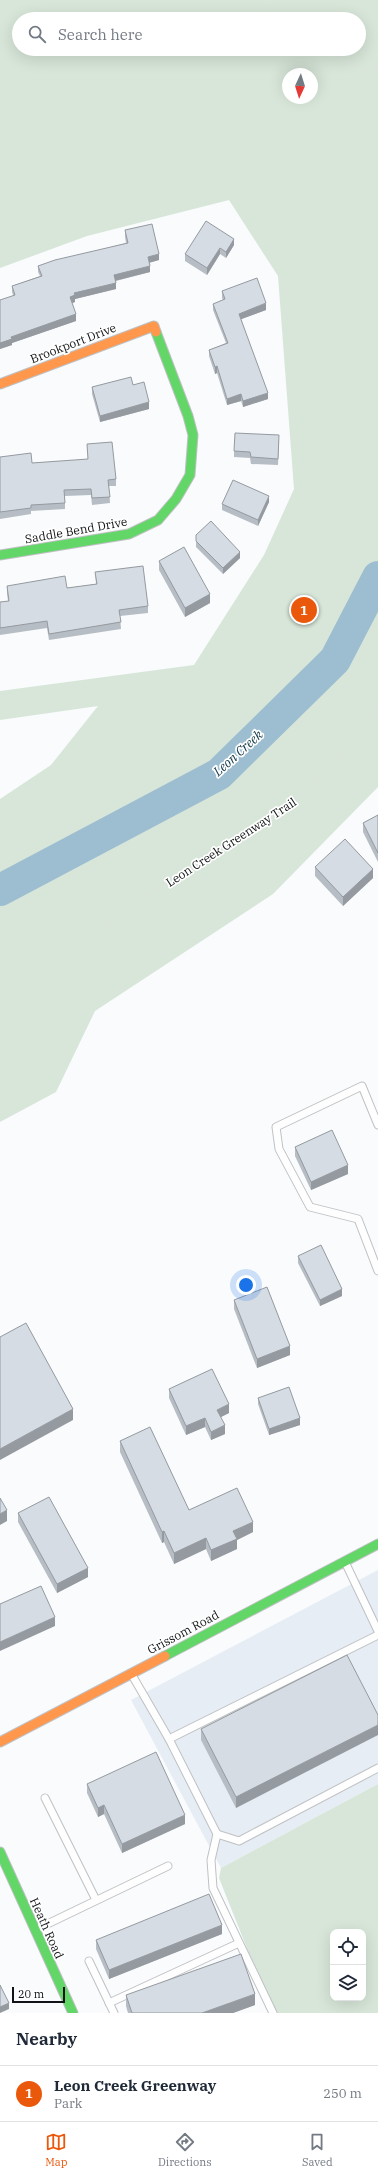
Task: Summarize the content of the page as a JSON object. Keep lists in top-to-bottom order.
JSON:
{
  "streets": {
    "street": [
      "Brookport Drive",
      "Saddle Bend Drive",
      "Grissom Road",
      "Heath Road"
    ],
    "path": ["Leon Creek Greenway Trail"]
  },
  "crossings": [
    ["Brookport Drive", "Saddle Bend Drive"]
  ],
  "water": ["Leon Creek"],
  "scale_bar": "20 m",
  "north": "bottom",
  "page": {
    "search": "Search here",
    "pins": "1",
    "scale": "20 m",
    "heading": "Nearby",
    "list": [
      {
        "mark": "1",
        "name": "Leon Creek Greenway",
        "note": "Park",
        "value": "250 m"
      }
    ],
    "nav": ["Map", "Directions", "Saved"]
  }
}
